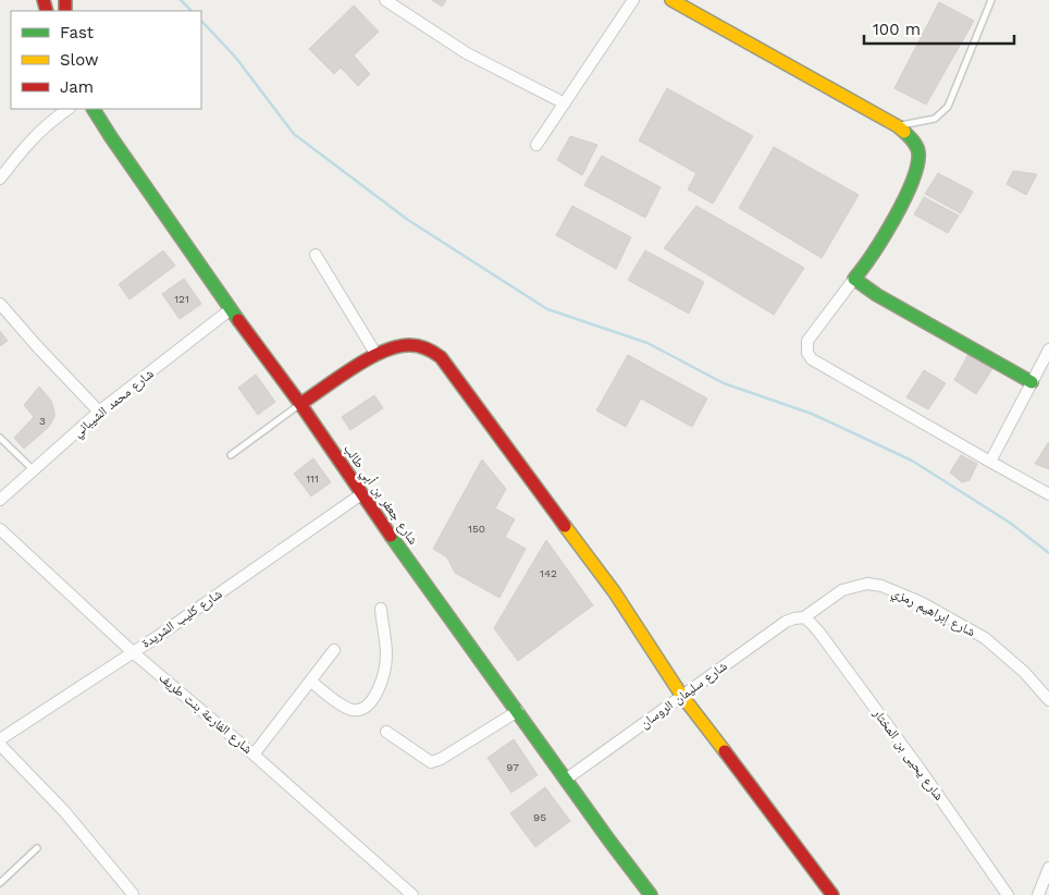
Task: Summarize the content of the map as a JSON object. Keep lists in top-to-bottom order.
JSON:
{
  "streets": {
    "street": [
      "شارع محمد الشيباني",
      "شارع جعفر بن أبي طالب",
      "شارع إبراهيم رمزي",
      "شارع كليب الشريدة",
      "شارع سليمان الروسان",
      "شارع الفارعة بنت طريف",
      "شارع يحيى بن المختار"
    ]
  },
  "crossings": [
    ["شارع محمد الشيباني", "شارع جعفر بن أبي طالب"],
    ["شارع جعفر بن أبي طالب", "شارع كليب الشريدة"],
    ["شارع جعفر بن أبي طالب", "شارع سليمان الروسان"],
    ["شارع إبراهيم رمزي", "شارع سليمان الروسان"],
    ["شارع إبراهيم رمزي", "شارع يحيى بن المختار"],
    ["شارع كليب الشريدة", "شارع الفارعة بنت طريف"],
    ["شارع سليمان الروسان", "شارع يحيى بن المختار"]
  ],
  "house_numbers": [
    "121",
    "3",
    "111",
    "150",
    "142",
    "97",
    "95"
  ],
  "legend": ["Fast", "Slow", "Jam"],
  "scale_bar": "100 m"
}
